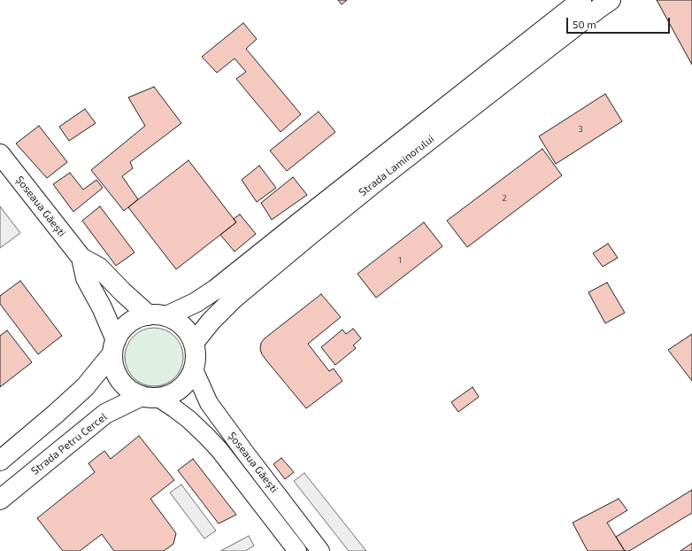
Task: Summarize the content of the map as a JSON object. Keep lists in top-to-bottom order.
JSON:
{
  "streets": {
    "main road": ["Strada Laminorului", "Șoseaua Găești", "Strada Petru Cercel"]
  },
  "crossings": [
    ["Strada Laminorului", "Șoseaua Găești"],
    ["Strada Laminorului", "Strada Petru Cercel"],
    ["Șoseaua Găești", "Strada Petru Cercel"]
  ],
  "house_numbers": ["3", "2", "1"],
  "scale_bar": "50 m"
}
